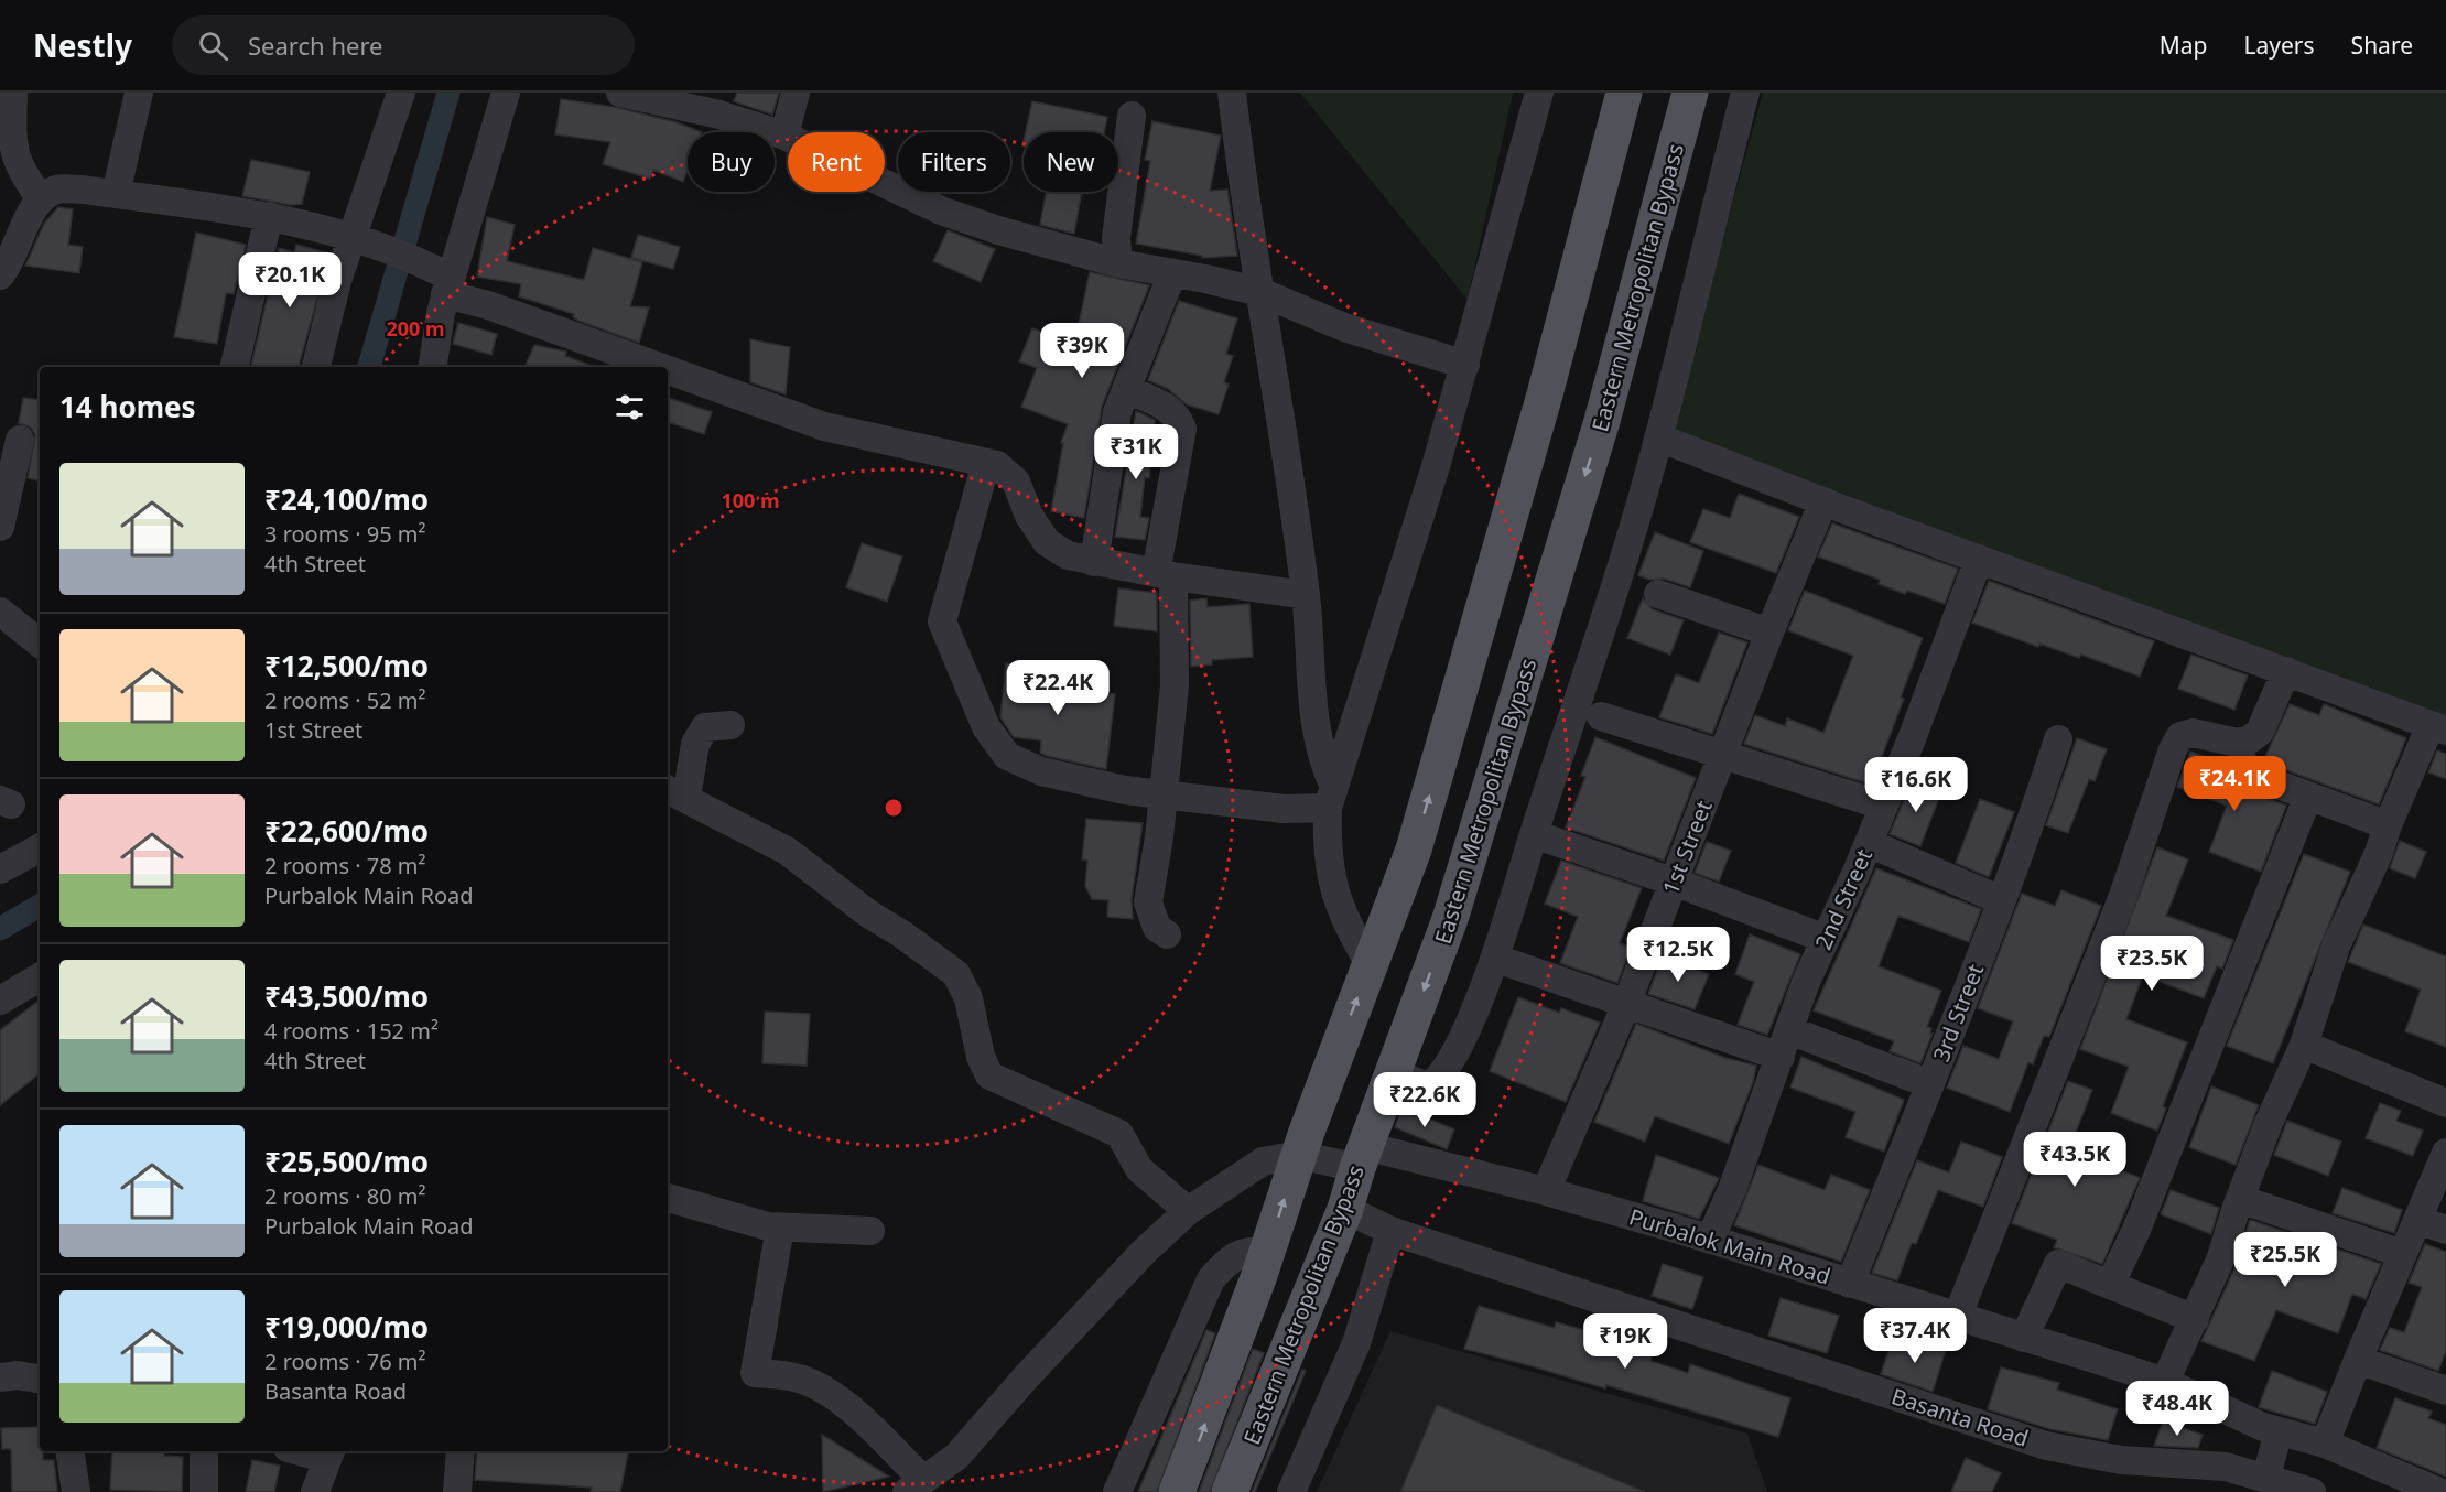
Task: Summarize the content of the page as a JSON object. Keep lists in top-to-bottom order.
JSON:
{
  "streets": {
    "main road": ["Eastern Metropolitan Bypass"],
    "street": [
      "1st Street",
      "2nd Street",
      "3rd Street",
      "Purbalok Main Road",
      "Basanta Road"
    ]
  },
  "crossings": [
    ["Eastern Metropolitan Bypass", "Purbalok Main Road"],
    ["Eastern Metropolitan Bypass", "Basanta Road"],
    ["1st Street", "Purbalok Main Road"],
    ["2nd Street", "Purbalok Main Road"],
    ["3rd Street", "Purbalok Main Road"]
  ],
  "page": {
    "header": "Nestly",
    "search": "Search here",
    "nav": ["Map", "Layers", "Share"],
    "chip": [
      "Buy",
      "Rent",
      "Filters",
      "New"
    ],
    "price": [
      "₹20.1K",
      "₹39K",
      "₹31K",
      "₹22.4K",
      "₹24.1K",
      "₹16.6K",
      "₹12.5K",
      "₹23.5K",
      "₹22.6K",
      "₹43.5K",
      "₹25.5K",
      "₹37.4K",
      "₹19K",
      "₹48.4K"
    ],
    "heading": "14 homes",
    "list": [
      {
        "name": "₹24,100/mo",
        "note": "3 rooms · 95 m² · 4th Street"
      },
      {
        "name": "₹12,500/mo",
        "note": "2 rooms · 52 m² · 1st Street"
      },
      {
        "name": "₹22,600/mo",
        "note": "2 rooms · 78 m² · Purbalok Main Road"
      },
      {
        "name": "₹43,500/mo",
        "note": "4 rooms · 152 m² · 4th Street"
      },
      {
        "name": "₹25,500/mo",
        "note": "2 rooms · 80 m² · Purbalok Main Road"
      },
      {
        "name": "₹19,000/mo",
        "note": "2 rooms · 76 m² · Basanta Road"
      }
    ]
  },
  "rings": ["200 m", "100 m"]
}
